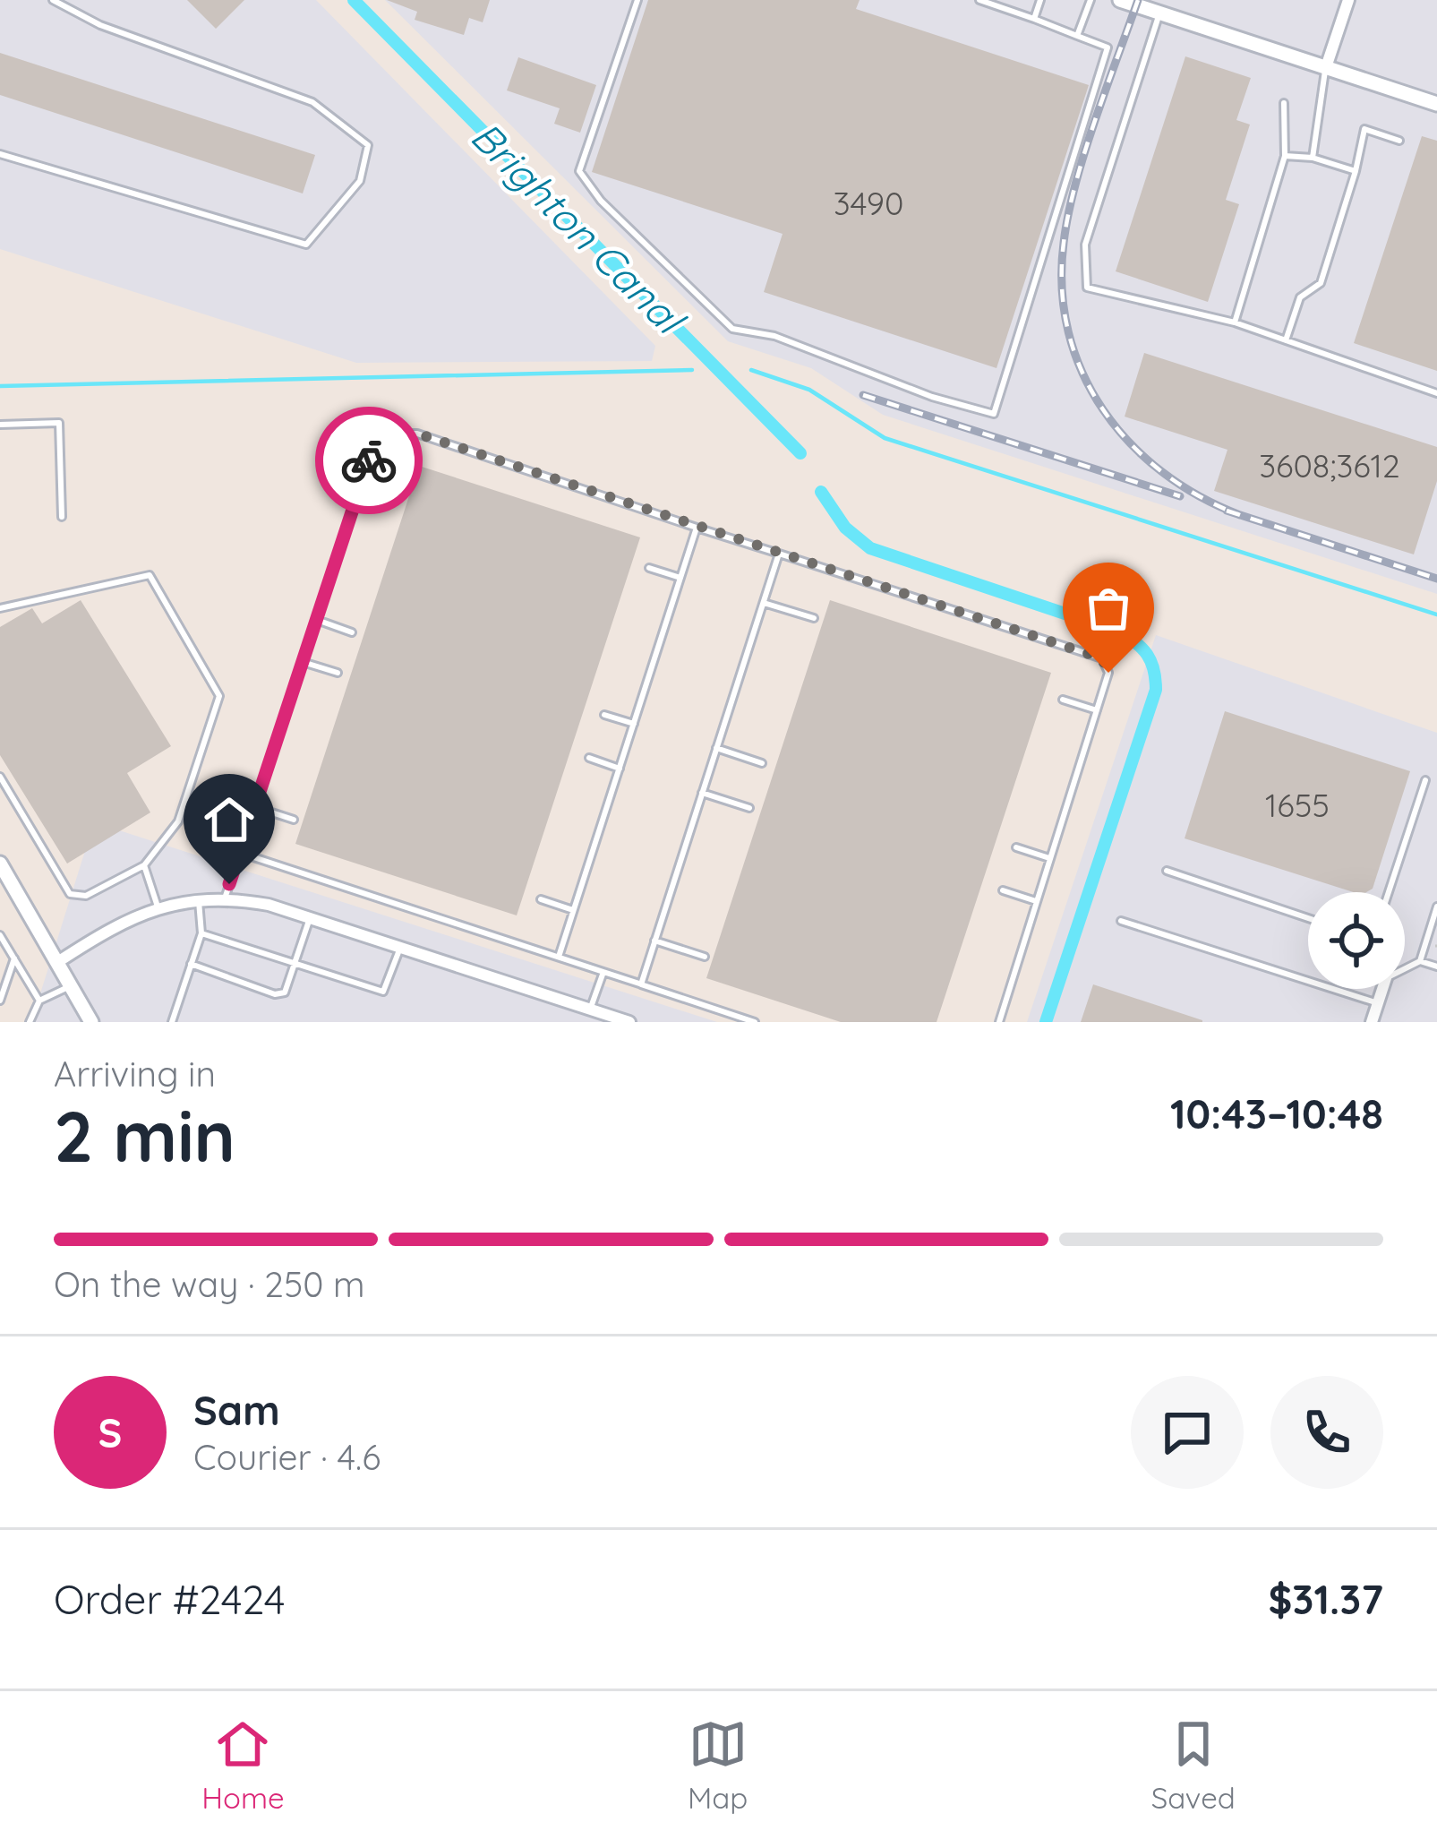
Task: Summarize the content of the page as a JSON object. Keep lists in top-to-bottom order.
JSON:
{
  "water": ["Brighton Canal"],
  "house_numbers": ["3490", "3608;3612", "1655"],
  "page": {
    "heading": ["2 min", "Arriving in", "10:43–10:48"],
    "panel": [
      "Sam",
      "Courier · 4.6",
      "Order #2424",
      "$31.37"
    ],
    "bar": "On the way · 250 m",
    "round": "S",
    "tabs": ["Home", "Map", "Saved"]
  }
}
